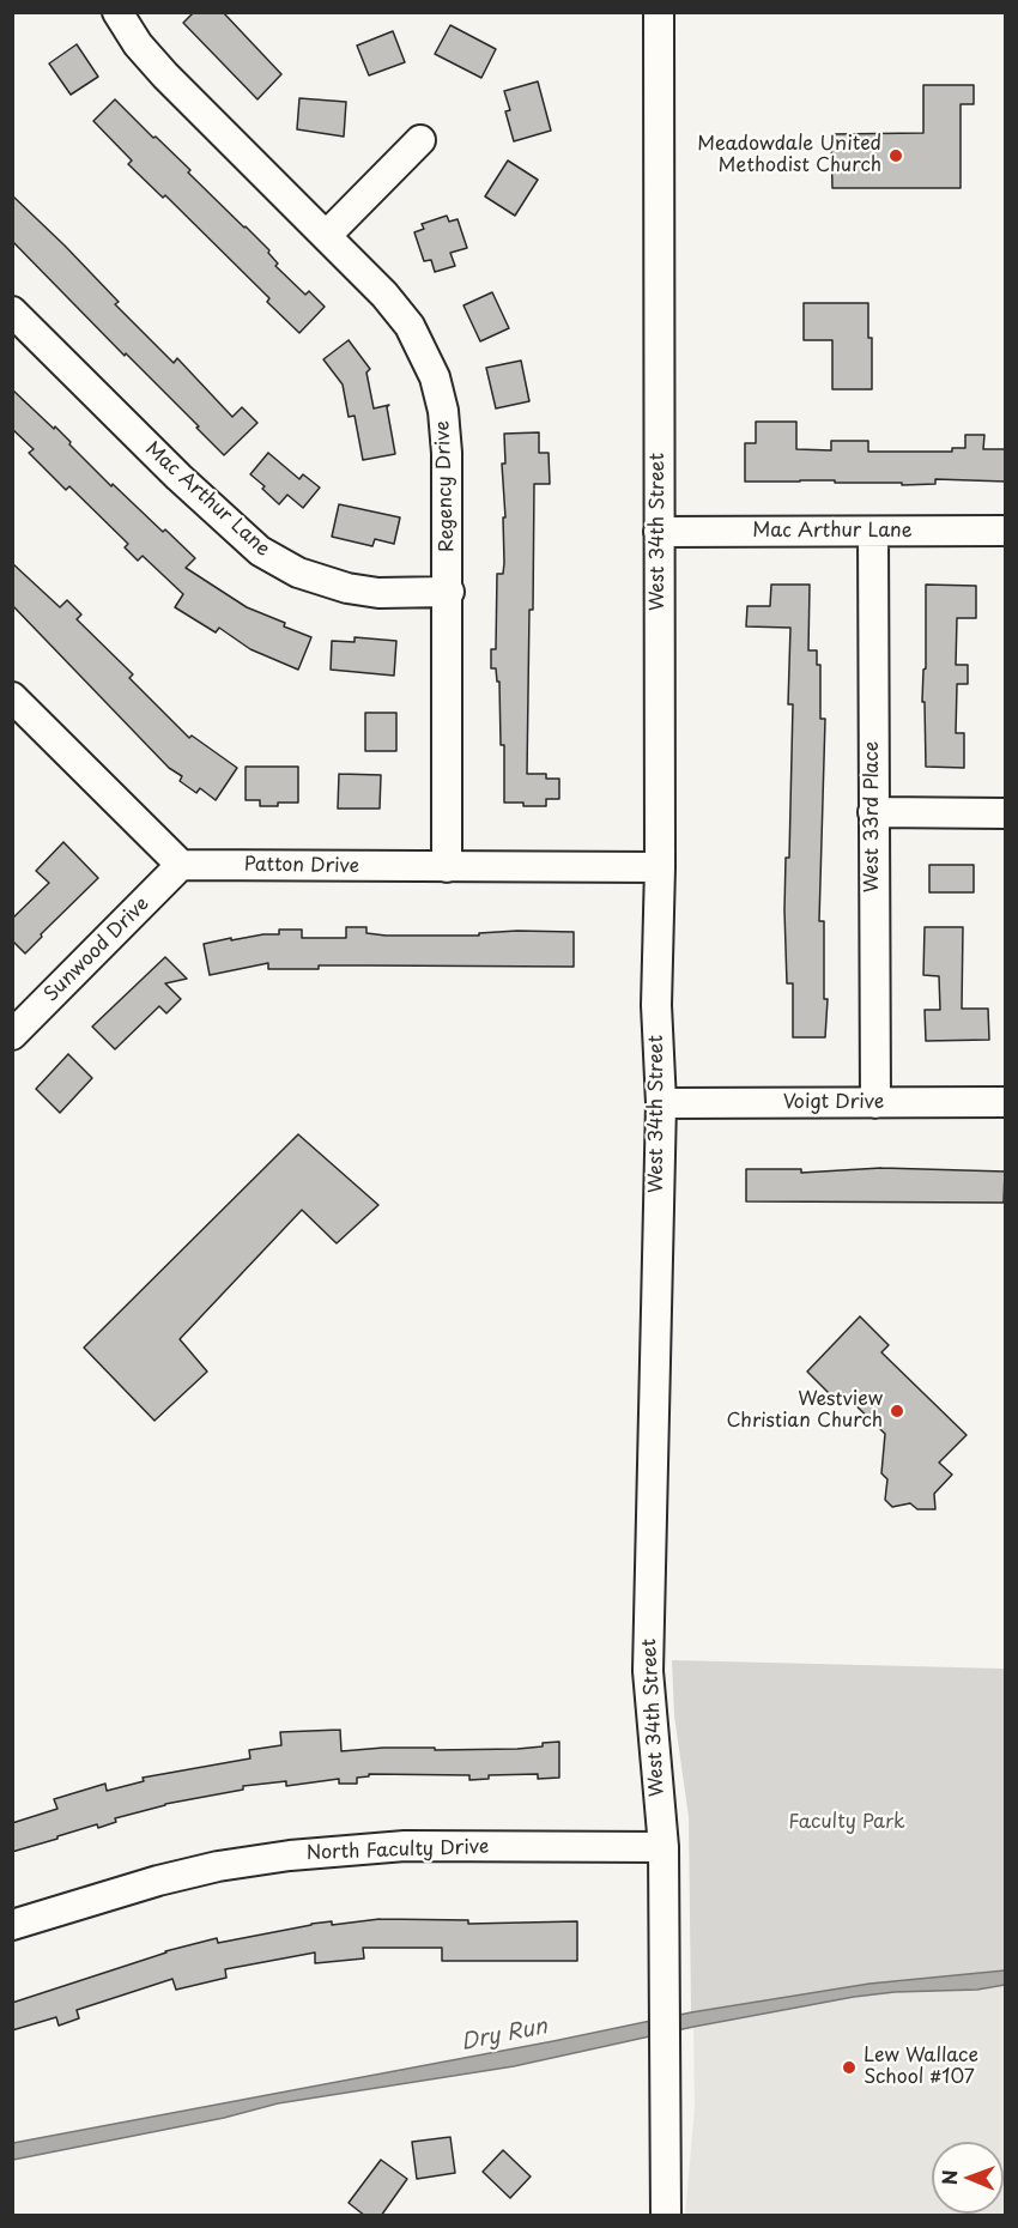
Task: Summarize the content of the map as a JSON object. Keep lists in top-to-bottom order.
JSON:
{
  "streets": {
    "street": [
      "Regency Drive",
      "Mac Arthur Lane",
      "West 34th Street",
      "West 33rd Place",
      "Patton Drive",
      "Sunwood Drive",
      "Voigt Drive",
      "North Faculty Drive"
    ]
  },
  "crossings": [
    ["Regency Drive", "Mac Arthur Lane"],
    ["Regency Drive", "Patton Drive"],
    ["Mac Arthur Lane", "West 34th Street"],
    ["Mac Arthur Lane", "West 33rd Place"],
    ["West 34th Street", "Patton Drive"],
    ["West 34th Street", "Voigt Drive"],
    ["West 34th Street", "North Faculty Drive"],
    ["West 33rd Place", "Voigt Drive"],
    ["Patton Drive", "Sunwood Drive"]
  ],
  "water": ["Dry Run"],
  "parks": ["Faculty Park"],
  "places": ["Meadowdale United Methodist Church", "Westview Christian Church", "Lew Wallace School #107"],
  "north": "left"
}
